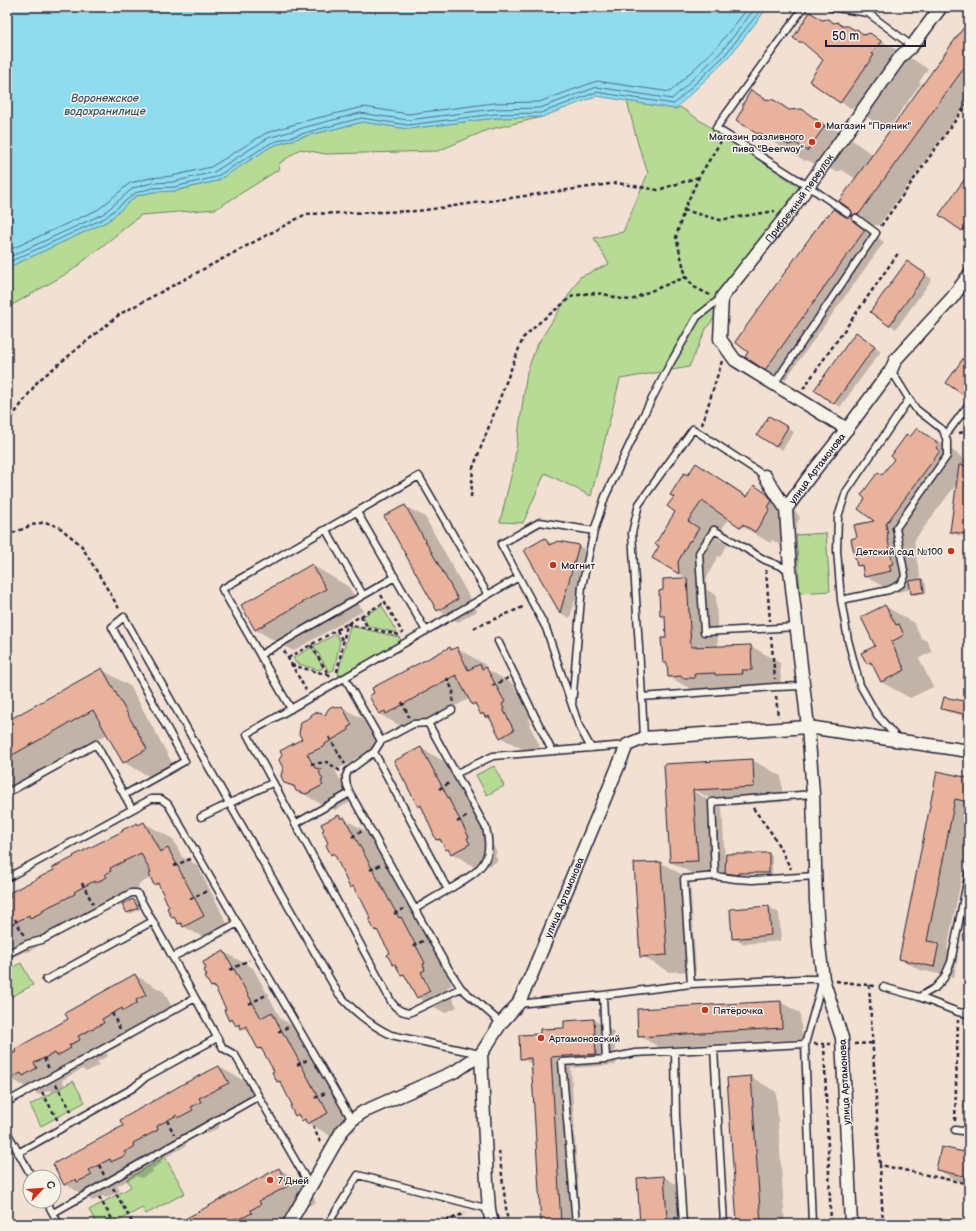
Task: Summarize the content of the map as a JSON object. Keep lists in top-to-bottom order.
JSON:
{
  "streets": {
    "street": ["Прибрежный переулок", "улица Артамонова"]
  },
  "water": ["Воронежское водохранилище"],
  "places": [
    "Магазин \"Пряник\"",
    "Магазин разливного пива \"Beerway\"",
    "Детский сад №100",
    "Магнит",
    "Пятёрочка",
    "Артамоновский",
    "7 Дней"
  ],
  "scale_bar": "50 m",
  "north": "top right"
}
